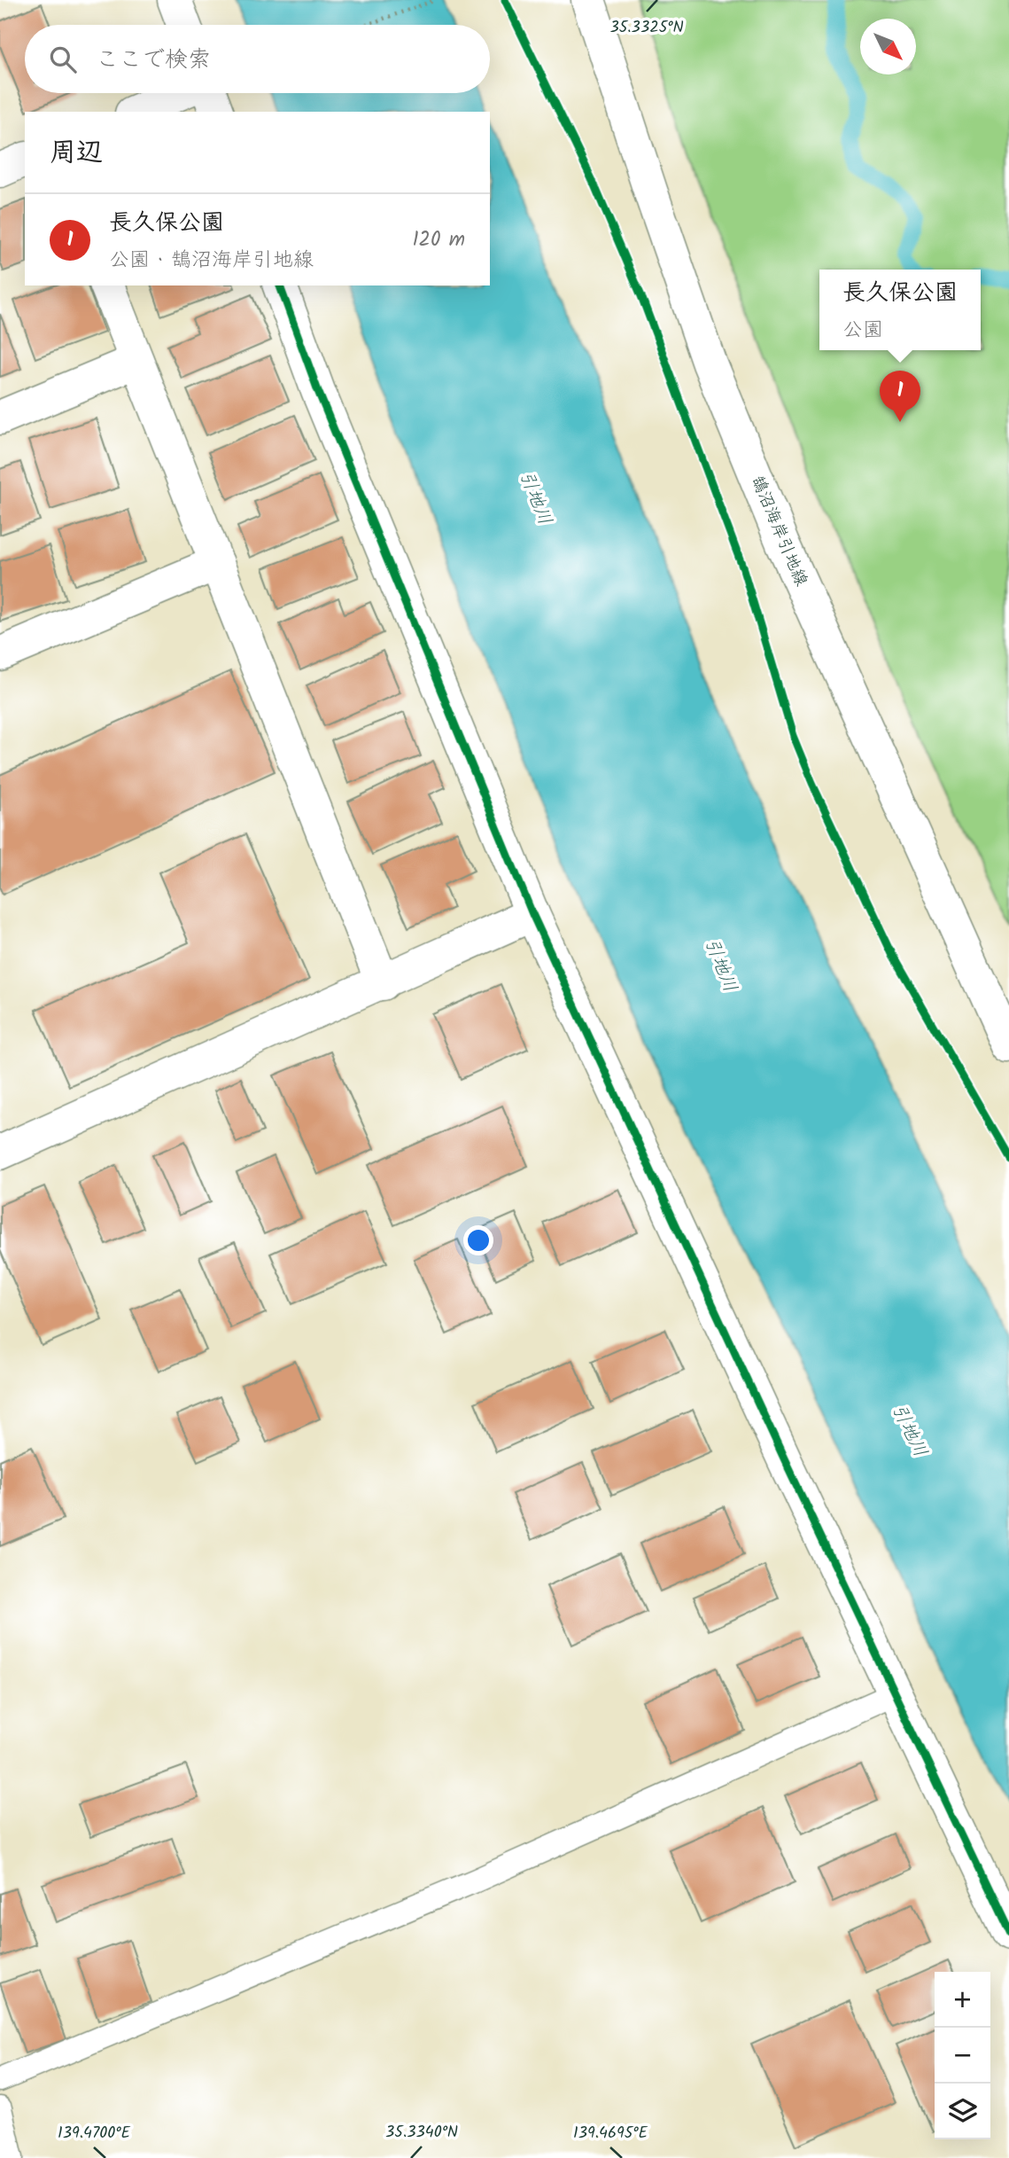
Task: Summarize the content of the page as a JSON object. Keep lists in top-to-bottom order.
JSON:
{
  "streets": {
    "street": ["鵠沼海岸引地線"]
  },
  "water": ["引地川"],
  "north": "bottom right",
  "page": {
    "search": "ここで検索",
    "heading": "周辺",
    "list": [
      {
        "mark": "1",
        "name": "長久保公園",
        "note": "公園 · 鵠沼海岸引地線",
        "value": "120 m"
      }
    ],
    "popup": ["長久保公園", "公園"],
    "pins": "1",
    "map_buttons": ["+", "−"]
  },
  "coordinates": [
    "35.3325°N",
    "35.3340°N",
    "139.4700°E",
    "139.4695°E"
  ]
}
